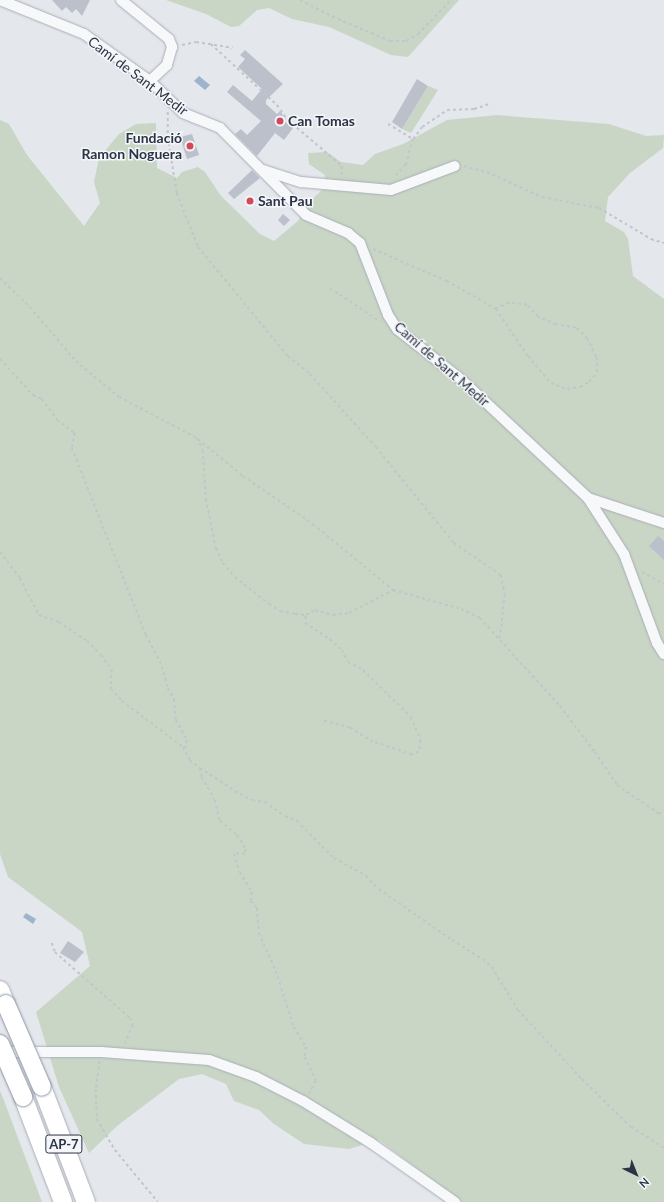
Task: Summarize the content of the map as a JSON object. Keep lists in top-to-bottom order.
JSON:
{
  "streets": {
    "highway": ["AP-7"],
    "street": ["Camí de Sant Medir"]
  },
  "places": ["Can Tomas", "Fundació Ramon Noguera", "Sant Pau"],
  "north": "bottom right"
}
